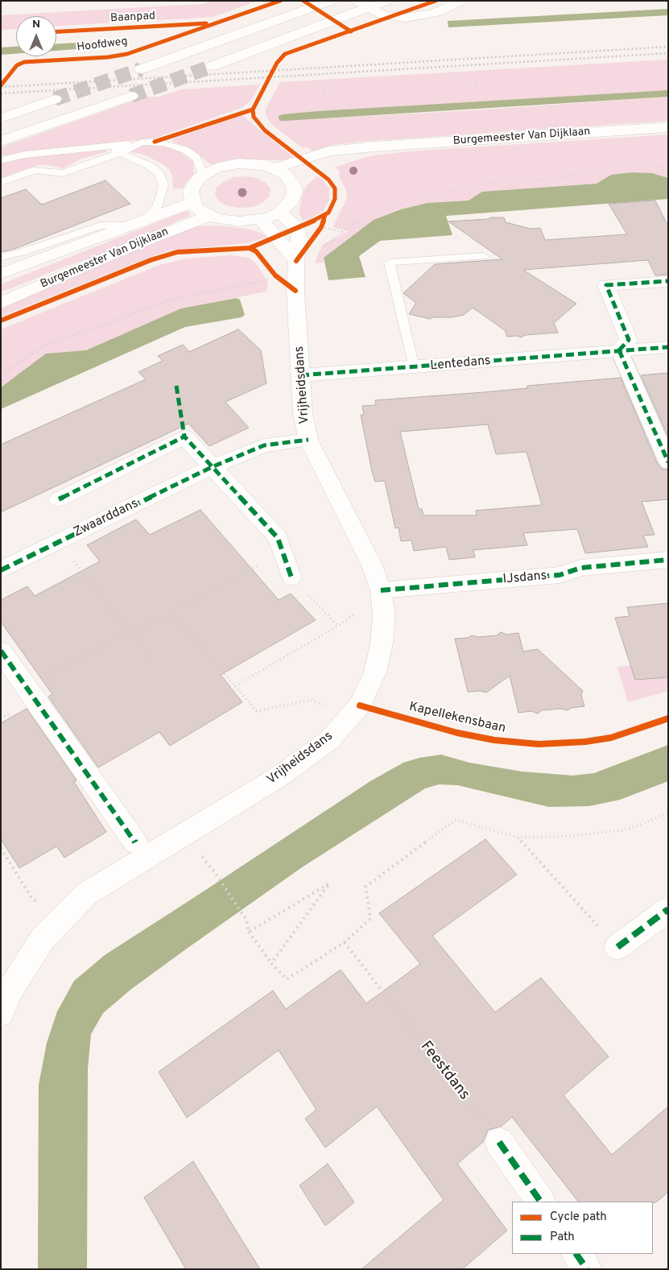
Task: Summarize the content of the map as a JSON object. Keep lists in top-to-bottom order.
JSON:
{
  "streets": {
    "street": [
      "Burgemeester Van Dijklaan",
      "Lentedans",
      "Vrijheidsdans",
      "Zwaarddans",
      "IJsdans"
    ],
    "path": ["Feestdans"],
    "cycle path": ["Baanpad", "Hoofdweg", "Kapellekensbaan"]
  },
  "crossings": [
    ["Lentedans", "Vrijheidsdans"],
    ["Vrijheidsdans", "Zwaarddans"],
    ["Vrijheidsdans", "IJsdans"]
  ],
  "legend": ["Cycle path", "Path"],
  "north": "top"
}
